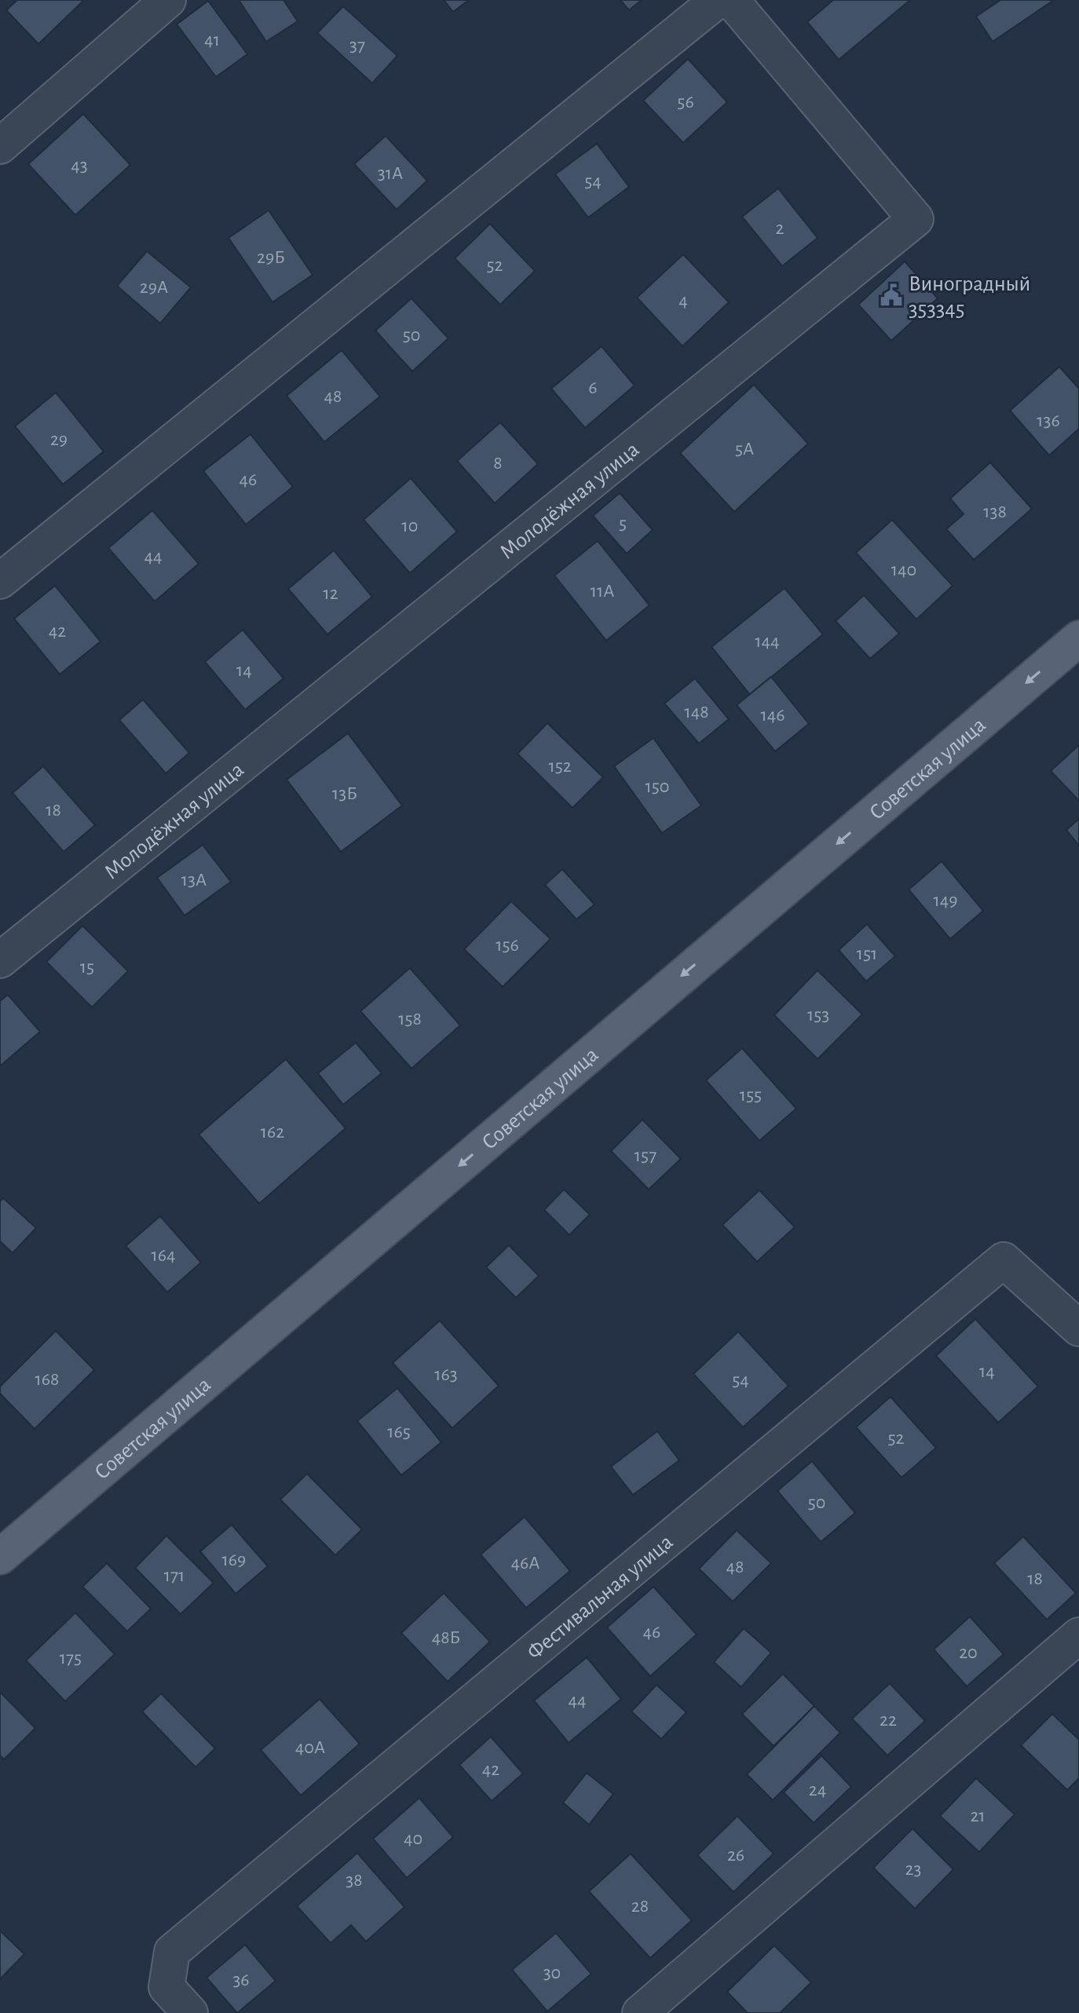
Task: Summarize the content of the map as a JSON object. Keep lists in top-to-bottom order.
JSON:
{
  "streets": {
    "main road": ["Советская улица"],
    "street": ["Молодёжная улица", "Фестивальная улица"]
  },
  "one_way": ["Советская улица"],
  "places": {
    "public building": ["Виноградный 353345"]
  },
  "house_numbers": [
    "41",
    "37",
    "56",
    "43",
    "31А",
    "54",
    "2",
    "29Б",
    "52",
    "29А",
    "4",
    "50",
    "6",
    "48",
    "136",
    "29",
    "5А",
    "8",
    "46",
    "138",
    "5",
    "10",
    "44",
    "140",
    "11А",
    "12",
    "42",
    "144",
    "14",
    "148",
    "146",
    "152",
    "150",
    "13Б",
    "18",
    "13А",
    "149",
    "156",
    "151",
    "15",
    "153",
    "158",
    "155",
    "162",
    "157",
    "164",
    "14",
    "163",
    "168",
    "54",
    "165",
    "52",
    "50",
    "169",
    "46А",
    "48",
    "171",
    "18",
    "46",
    "48Б",
    "20",
    "175",
    "44",
    "22",
    "40А",
    "42",
    "24",
    "21",
    "40",
    "26",
    "23",
    "38",
    "28",
    "30",
    "36"
  ]
}
